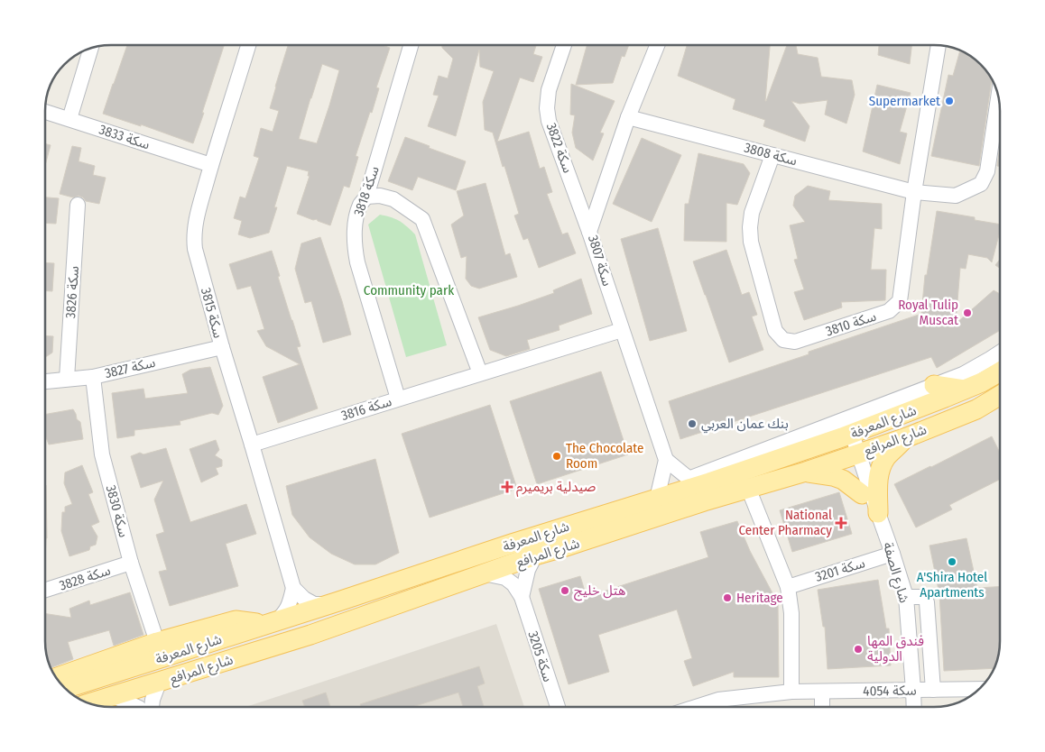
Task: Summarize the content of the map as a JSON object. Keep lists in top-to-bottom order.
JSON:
{
  "streets": {
    "main road": ["شارع المعرفة", "شارع المرافع"],
    "street": [
      "سكة 3833",
      "سكة 3822",
      "سكة 3808",
      "سكة 3818",
      "سكة 3807",
      "سكة 3826",
      "سكة 3815",
      "سكة 3810",
      "سكة 3827",
      "سكة 3816",
      "سكة 3830",
      "سكة 3201",
      "شارع الصفة",
      "سكة 3828",
      "سكة 3205",
      "سكة 4054"
    ]
  },
  "crossings": [
    ["سكة 3833", "سكة 3815"],
    ["سكة 3822", "سكة 3807"],
    ["سكة 3808", "سكة 3807"],
    ["سكة 3808", "سكة 3810"],
    ["سكة 3818", "سكة 3816"],
    ["سكة 3807", "سكة 3816"],
    ["سكة 3826", "سكة 3827"],
    ["سكة 3815", "سكة 3827"],
    ["سكة 3815", "سكة 3816"],
    ["سكة 3827", "سكة 3830"],
    ["شارع المعرفة", "شارع الصفة"],
    ["شارع المرافع", "شارع الصفة"],
    ["شارع المرافع", "سكة 3205"],
    ["سكة 3830", "سكة 3828"],
    ["سكة 3201", "شارع الصفة"],
    ["شارع الصفة", "سكة 4054"]
  ],
  "parks": ["Community park"],
  "places": {
    "other": [
      "Supermarket",
      "Royal Tulip Muscat",
      "بنك عمان العربي",
      "The Chocolate Room",
      "A'Shira Hotel Apartments",
      "هتل خلیج",
      "Heritage",
      "فندق المها الدولية"
    ],
    "health": ["صيدلية بريميرم", "National Center Pharmacy"]
  }
}
